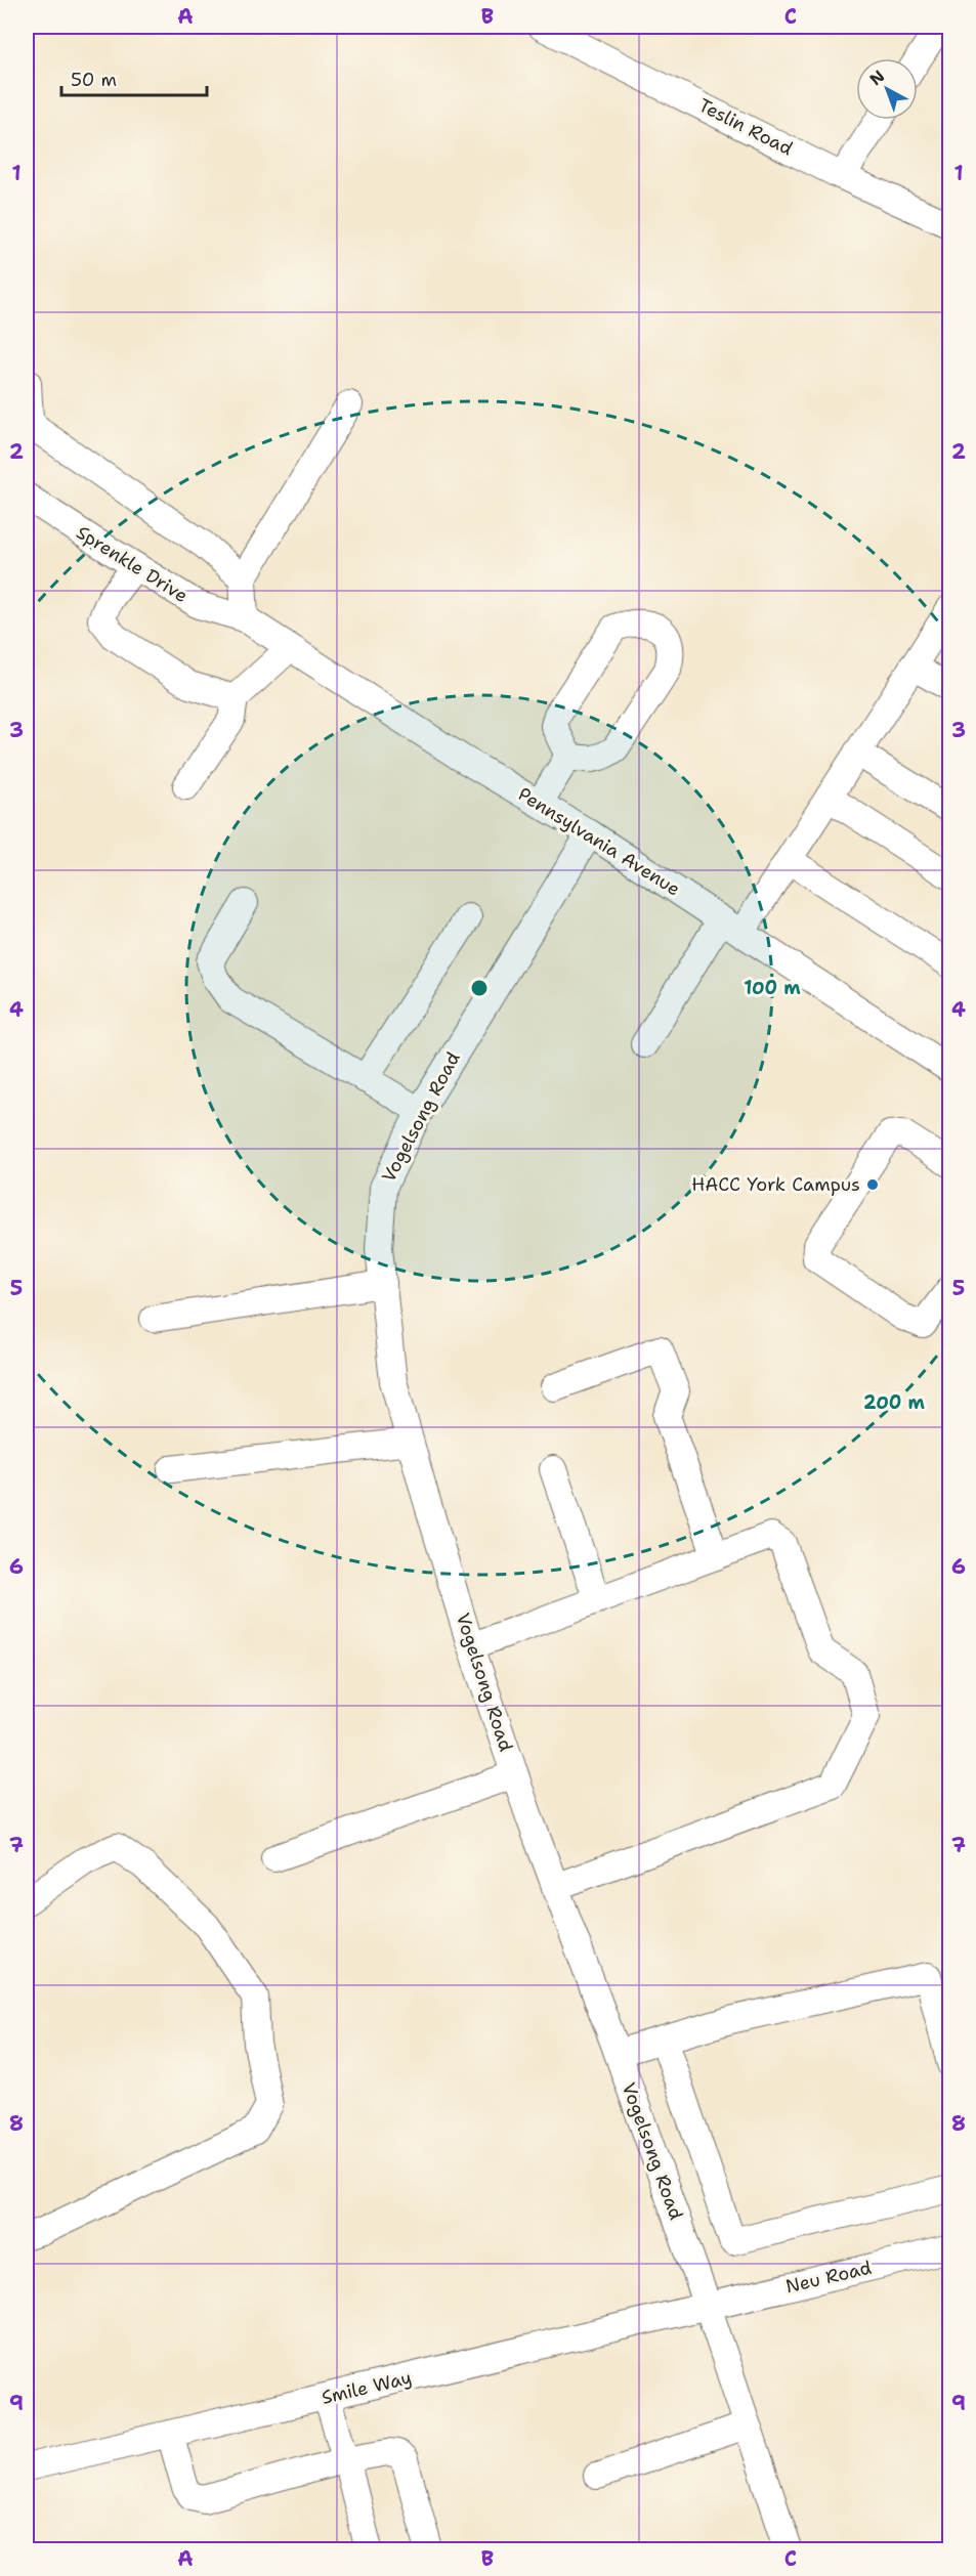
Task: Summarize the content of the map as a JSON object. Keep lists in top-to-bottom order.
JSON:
{
  "streets": {
    "street": [
      "Teslin Road",
      "Sprenkle Drive",
      "Pennsylvania Avenue",
      "Vogelsong Road",
      "Neu Road",
      "Smile Way"
    ]
  },
  "crossings": [
    ["Sprenkle Drive", "Pennsylvania Avenue"],
    ["Pennsylvania Avenue", "Vogelsong Road"],
    ["Vogelsong Road", "Neu Road"],
    ["Vogelsong Road", "Smile Way"],
    ["Neu Road", "Smile Way"]
  ],
  "places": ["HACC York Campus"],
  "scale_bar": "50 m",
  "north": "top left",
  "grid": {
    "columns": ["A", "B", "C"],
    "rows": [
      "1",
      "2",
      "3",
      "4",
      "5",
      "6",
      "7",
      "8",
      "9"
    ]
  },
  "rings": ["100 m", "200 m"]
}
